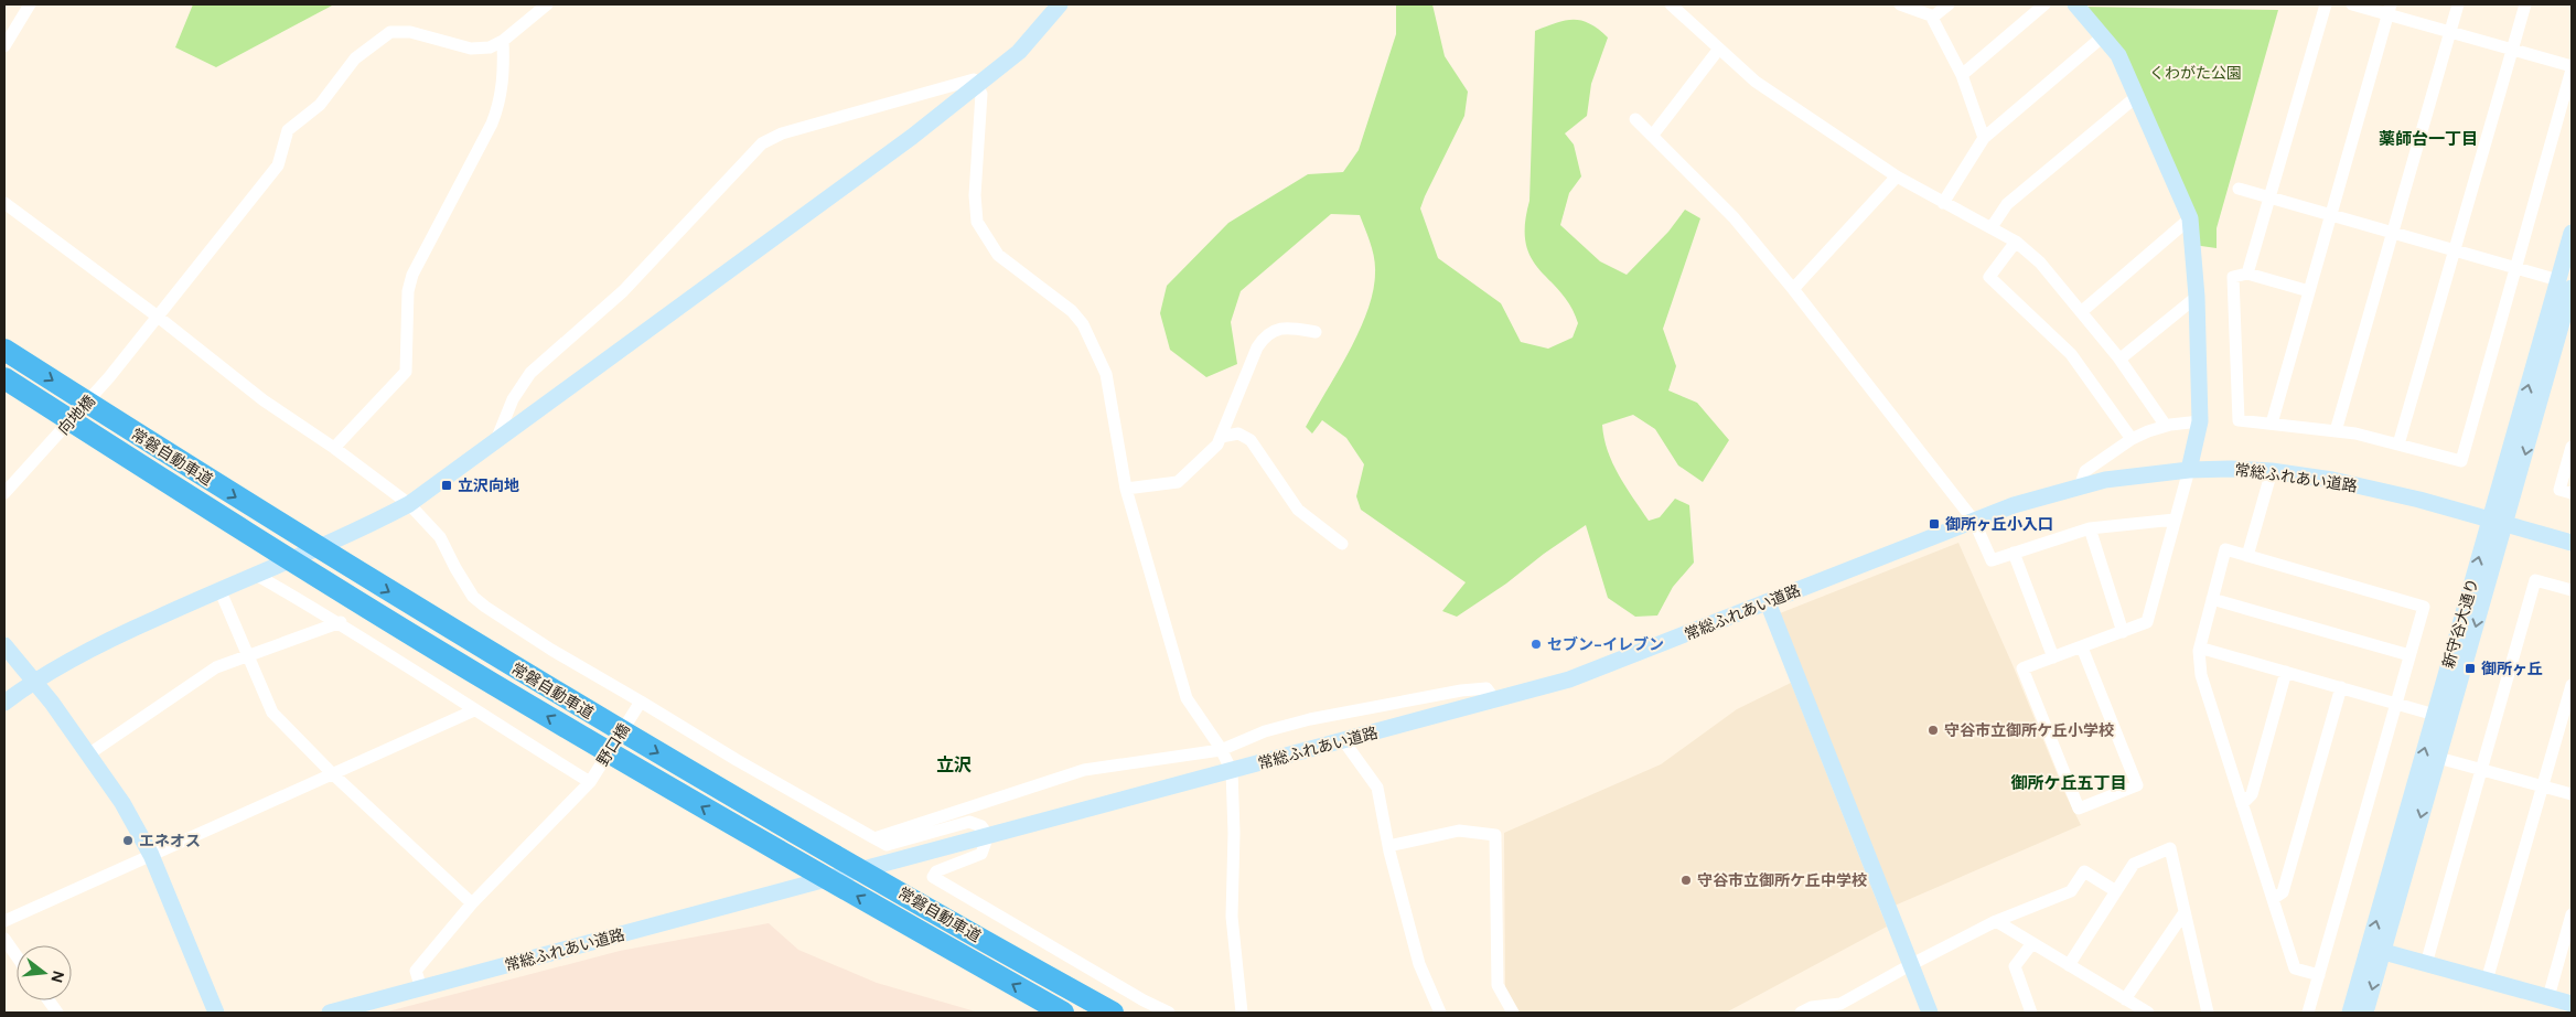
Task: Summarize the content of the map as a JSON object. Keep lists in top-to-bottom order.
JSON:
{
  "streets": {
    "highway": ["常磐自動車道"],
    "street": [
      "向地橋",
      "常総ふれあい道路",
      "新守谷大通り",
      "野口橋"
    ]
  },
  "crossings": [
    ["常総ふれあい道路", "新守谷大通り"],
    ["常総ふれあい道路", "野口橋"]
  ],
  "districts": ["薬師台一丁目", "立沢", "御所ケ丘五丁目"],
  "parks": ["くわがた公園"],
  "places": {
    "transit": ["立沢向地", "御所ヶ丘小入口", "御所ヶ丘"],
    "other": [
      "セブン-イレブン",
      "守谷市立御所ケ丘小学校",
      "エネオス",
      "守谷市立御所ケ丘中学校"
    ]
  },
  "north": "right"
}
